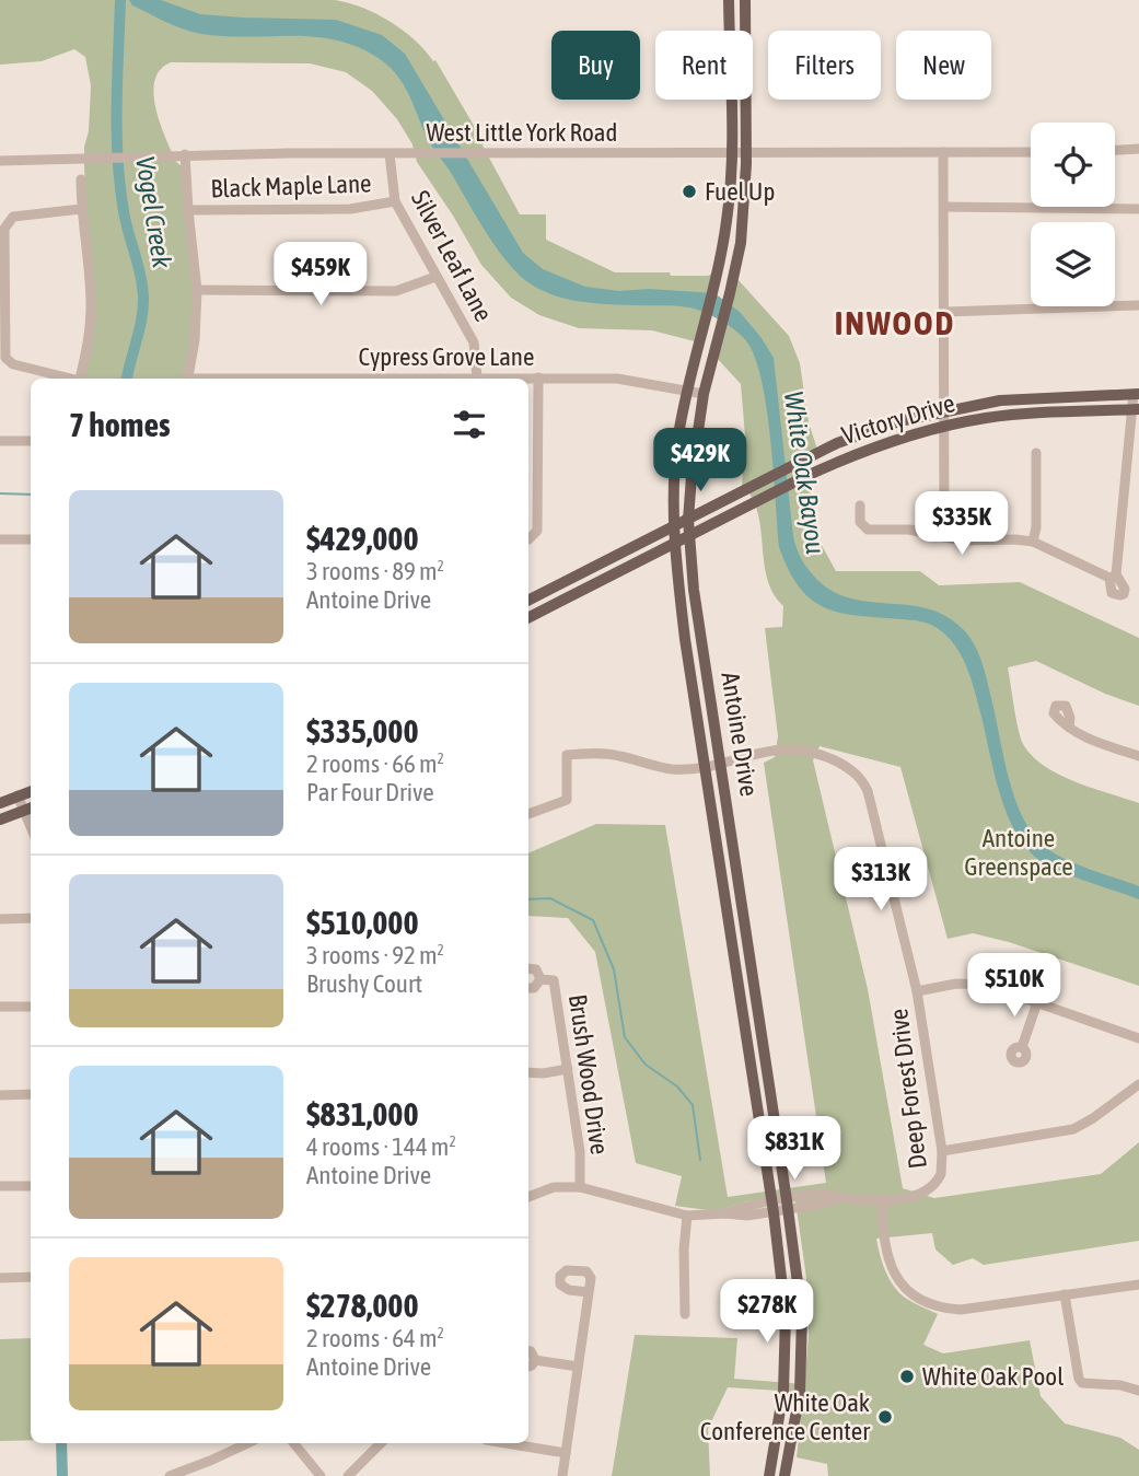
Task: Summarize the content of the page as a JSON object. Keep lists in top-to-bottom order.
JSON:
{
  "streets": {
    "main road": ["Victory Drive", "Antoine Drive"],
    "street": [
      "West Little York Road",
      "Black Maple Lane",
      "Silver Leaf Lane",
      "Cypress Grove Lane",
      "Brush Wood Drive",
      "Deep Forest Drive"
    ]
  },
  "crossings": [
    ["West Little York Road", "Silver Leaf Lane"],
    ["West Little York Road", "Antoine Drive"],
    ["Black Maple Lane", "Silver Leaf Lane"],
    ["Silver Leaf Lane", "Cypress Grove Lane"],
    ["Cypress Grove Lane", "Antoine Drive"],
    ["Victory Drive", "Antoine Drive"],
    ["Antoine Drive", "Deep Forest Drive"]
  ],
  "districts": ["INWOOD"],
  "water": ["Vogel Creek", "White Oak Bayou"],
  "parks": ["Antoine Greenspace"],
  "places": ["Fuel Up", "White Oak Pool", "White Oak Conference Center"],
  "page": {
    "chip": [
      "Buy",
      "Rent",
      "Filters",
      "New"
    ],
    "price": [
      "$459K",
      "$429K",
      "$335K",
      "$313K",
      "$510K",
      "$831K",
      "$278K"
    ],
    "heading": "7 homes",
    "list": [
      {
        "name": "$429,000",
        "note": "3 rooms · 89 m² · Antoine Drive"
      },
      {
        "name": "$335,000",
        "note": "2 rooms · 66 m² · Par Four Drive"
      },
      {
        "name": "$510,000",
        "note": "3 rooms · 92 m² · Brushy Court"
      },
      {
        "name": "$831,000",
        "note": "4 rooms · 144 m² · Antoine Drive"
      },
      {
        "name": "$278,000",
        "note": "2 rooms · 64 m² · Antoine Drive"
      }
    ]
  }
}
